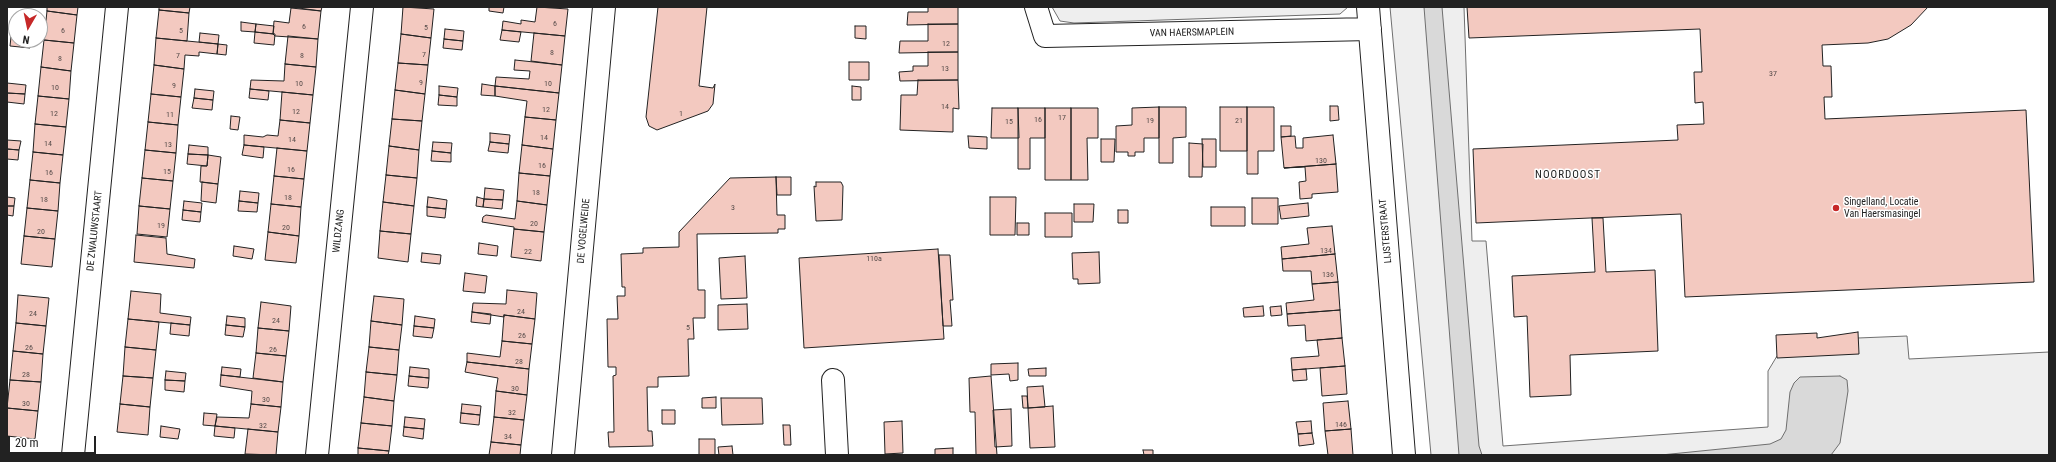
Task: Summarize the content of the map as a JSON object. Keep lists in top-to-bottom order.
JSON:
{
  "streets": {
    "street": [
      "VAN HAERSMAPLEIN",
      "DE ZWALUWSTAART",
      "WILDZANG",
      "DE VOGELWEIDE",
      "LIJSTERSTRAAT"
    ]
  },
  "crossings": [
    ["VAN HAERSMAPLEIN", "LIJSTERSTRAAT"]
  ],
  "districts": ["NOORDOOST"],
  "places": ["Singelland, Locatie Van Haersmasingel"],
  "house_numbers": [
    "6",
    "6",
    "5",
    "6",
    "5",
    "12",
    "8",
    "7",
    "7",
    "8",
    "8",
    "13",
    "37",
    "9",
    "10",
    "10",
    "9",
    "10",
    "14",
    "12",
    "12",
    "12",
    "1",
    "11",
    "17",
    "16",
    "19",
    "21",
    "15",
    "14",
    "14",
    "14",
    "13",
    "130",
    "16",
    "16",
    "15",
    "16",
    "18",
    "18",
    "18",
    "3",
    "20",
    "19",
    "20",
    "20",
    "134",
    "22",
    "110a",
    "136",
    "24",
    "24",
    "24",
    "5",
    "26",
    "26",
    "26",
    "28",
    "28",
    "30",
    "30",
    "30",
    "32",
    "146",
    "32",
    "34"
  ],
  "scale_bar": "20 m",
  "north": "bottom"
}
